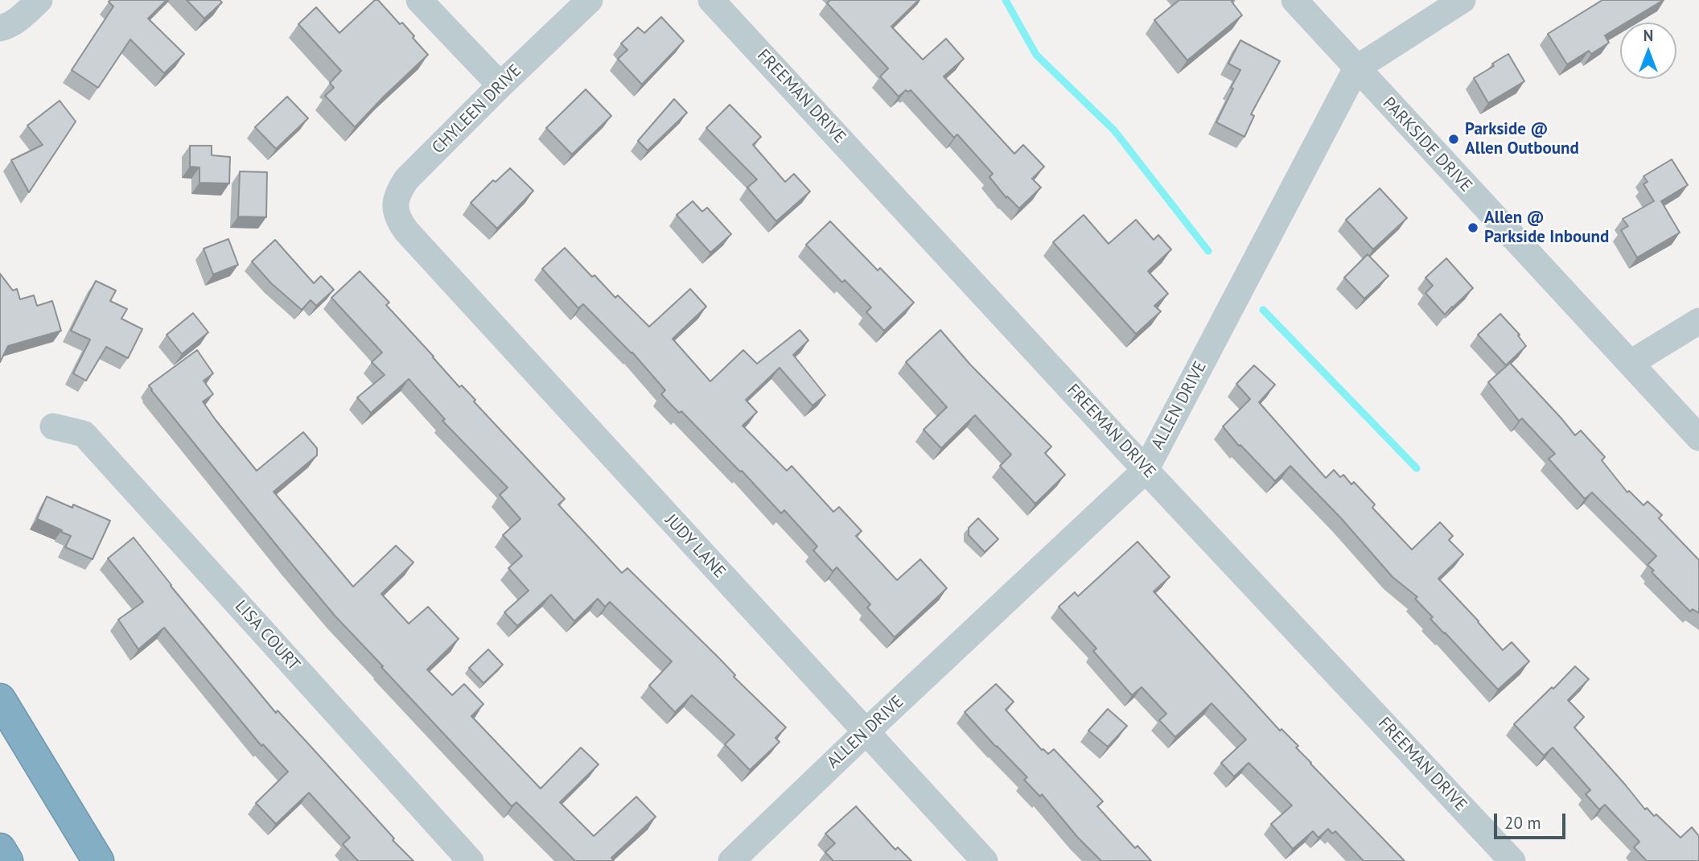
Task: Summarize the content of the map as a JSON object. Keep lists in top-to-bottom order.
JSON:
{
  "streets": {
    "street": [
      "FREEMAN DRIVE",
      "CHYLEEN DRIVE",
      "PARKSIDE DRIVE",
      "ALLEN DRIVE",
      "JUDY LANE",
      "LISA COURT"
    ]
  },
  "crossings": [
    ["FREEMAN DRIVE", "ALLEN DRIVE"],
    ["CHYLEEN DRIVE", "JUDY LANE"],
    ["PARKSIDE DRIVE", "ALLEN DRIVE"],
    ["ALLEN DRIVE", "JUDY LANE"]
  ],
  "places": ["Parkside @ Allen Outbound", "Allen @ Parkside Inbound"],
  "scale_bar": "20 m",
  "north": "top"
}
